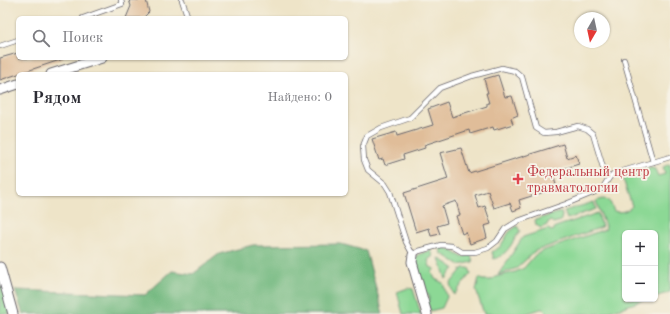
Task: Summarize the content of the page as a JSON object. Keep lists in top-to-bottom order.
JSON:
{
  "places": {
    "health": ["Федеральный центр травматологии"]
  },
  "north": "bottom",
  "page": {
    "search": "Поиск",
    "heading": ["Рядом", "Найдено: 0"],
    "map_buttons": ["+", "−"]
  }
}
